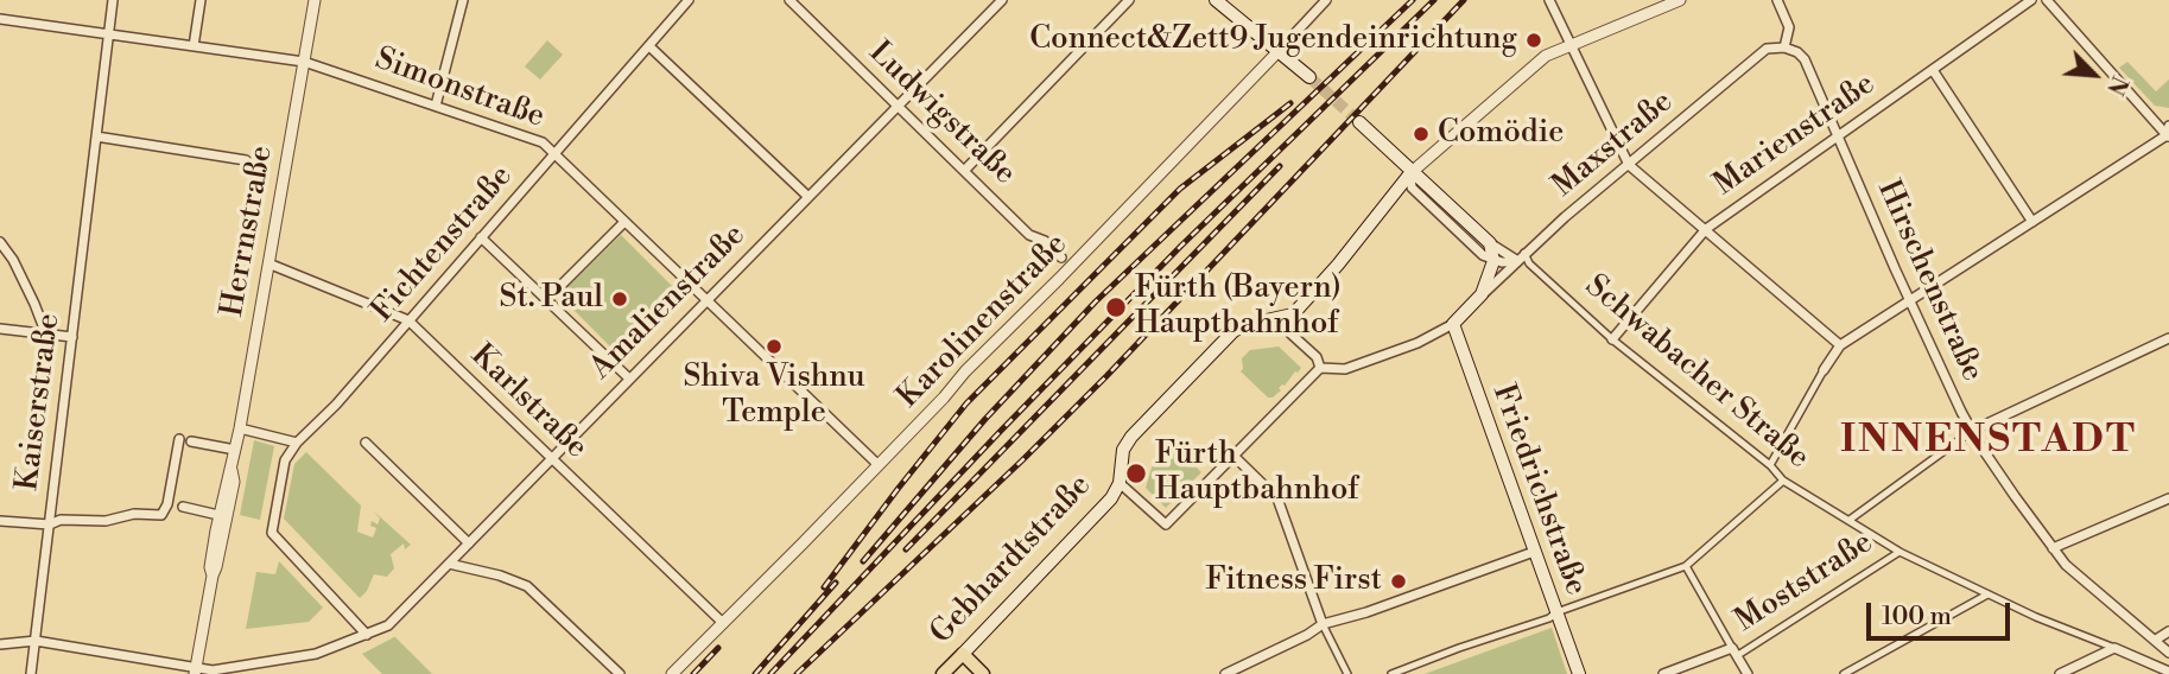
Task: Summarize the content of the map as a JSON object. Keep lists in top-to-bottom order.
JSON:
{
  "streets": {
    "main road": ["Maxstraße", "Friedrichstraße", "Gebhardtstraße"],
    "street": [
      "Simonstraße",
      "Ludwigstraße",
      "Marienstraße",
      "Herrnstraße",
      "Fichtenstraße",
      "Hirschenstraße",
      "Amalienstraße",
      "Karolinenstraße",
      "Schwabacher Straße",
      "Kaiserstraße",
      "Karlstraße",
      "Moststraße"
    ]
  },
  "crossings": [
    ["Simonstraße", "Herrnstraße"],
    ["Simonstraße", "Fichtenstraße"],
    ["Simonstraße", "Amalienstraße"],
    ["Simonstraße", "Karolinenstraße"],
    ["Simonstraße", "Kaiserstraße"],
    ["Ludwigstraße", "Amalienstraße"],
    ["Marienstraße", "Hirschenstraße"],
    ["Marienstraße", "Schwabacher Straße"],
    ["Maxstraße", "Hirschenstraße"],
    ["Maxstraße", "Schwabacher Straße"],
    ["Maxstraße", "Friedrichstraße"],
    ["Herrnstraße", "Amalienstraße"],
    ["Herrnstraße", "Karlstraße"],
    ["Fichtenstraße", "Karlstraße"],
    ["Amalienstraße", "Kaiserstraße"],
    ["Amalienstraße", "Karlstraße"],
    ["Karolinenstraße", "Karlstraße"],
    ["Schwabacher Straße", "Moststraße"]
  ],
  "districts": ["INNENSTADT"],
  "places": [
    "Connect&Zett9 Jugendeinrichtung",
    "Comödie",
    "St. Paul",
    "Fürth (Bayern) Hauptbahnhof",
    "Shiva Vishnu Temple",
    "Fürth Hauptbahnhof",
    "Fitness First"
  ],
  "scale_bar": "100 m",
  "north": "bottom right"
}
